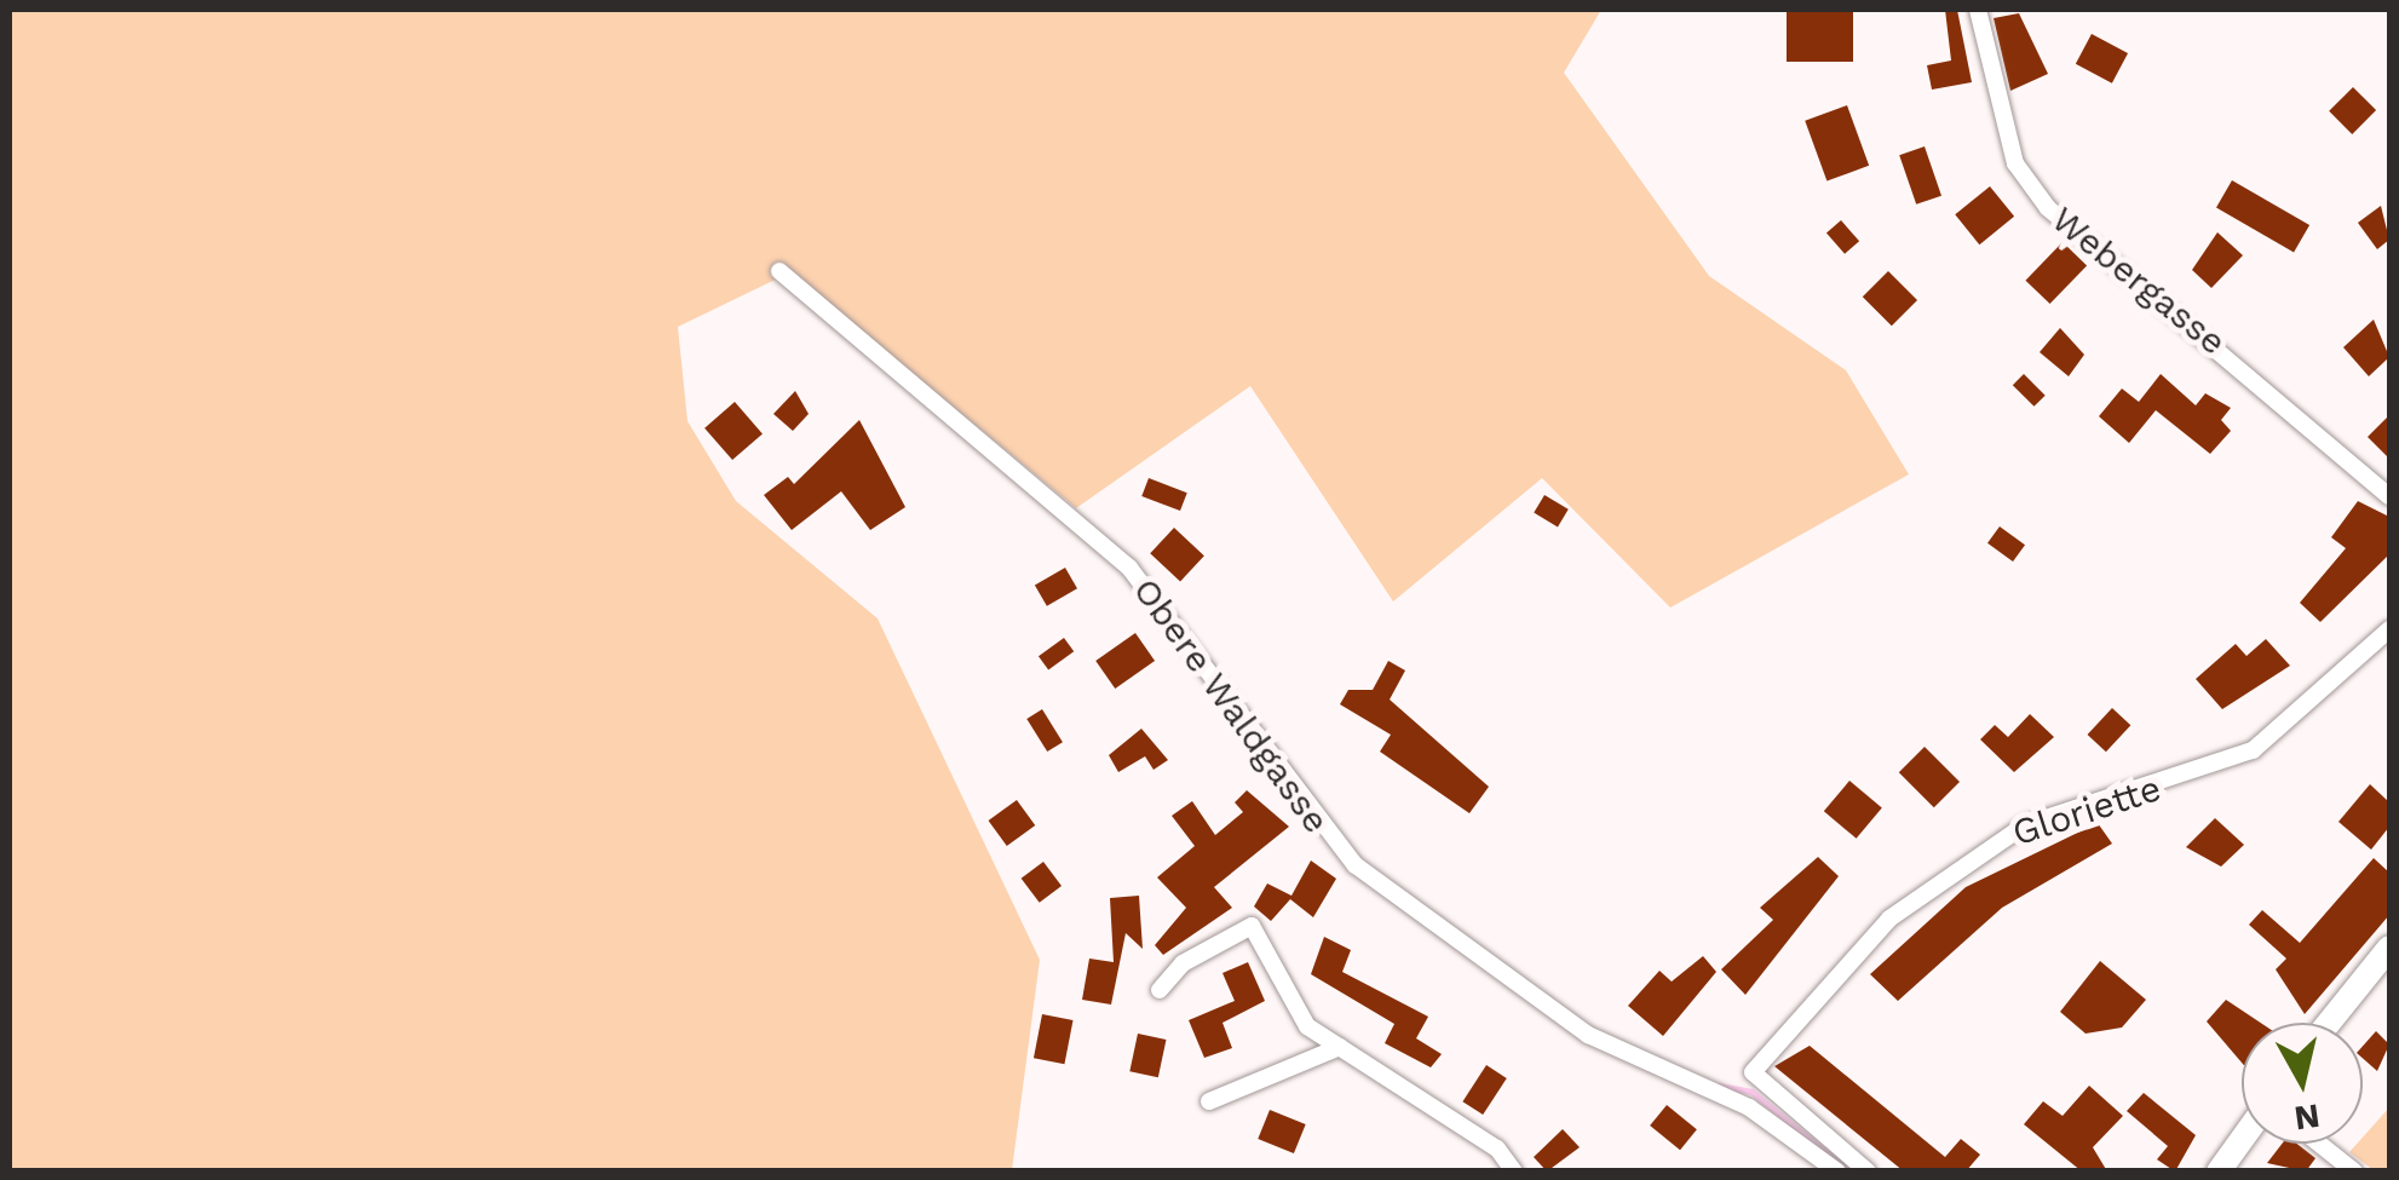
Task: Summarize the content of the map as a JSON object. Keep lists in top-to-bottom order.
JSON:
{
  "streets": {
    "street": ["Webergasse", "Obere Waldgasse", "Gloriette"]
  },
  "north": "bottom"
}
